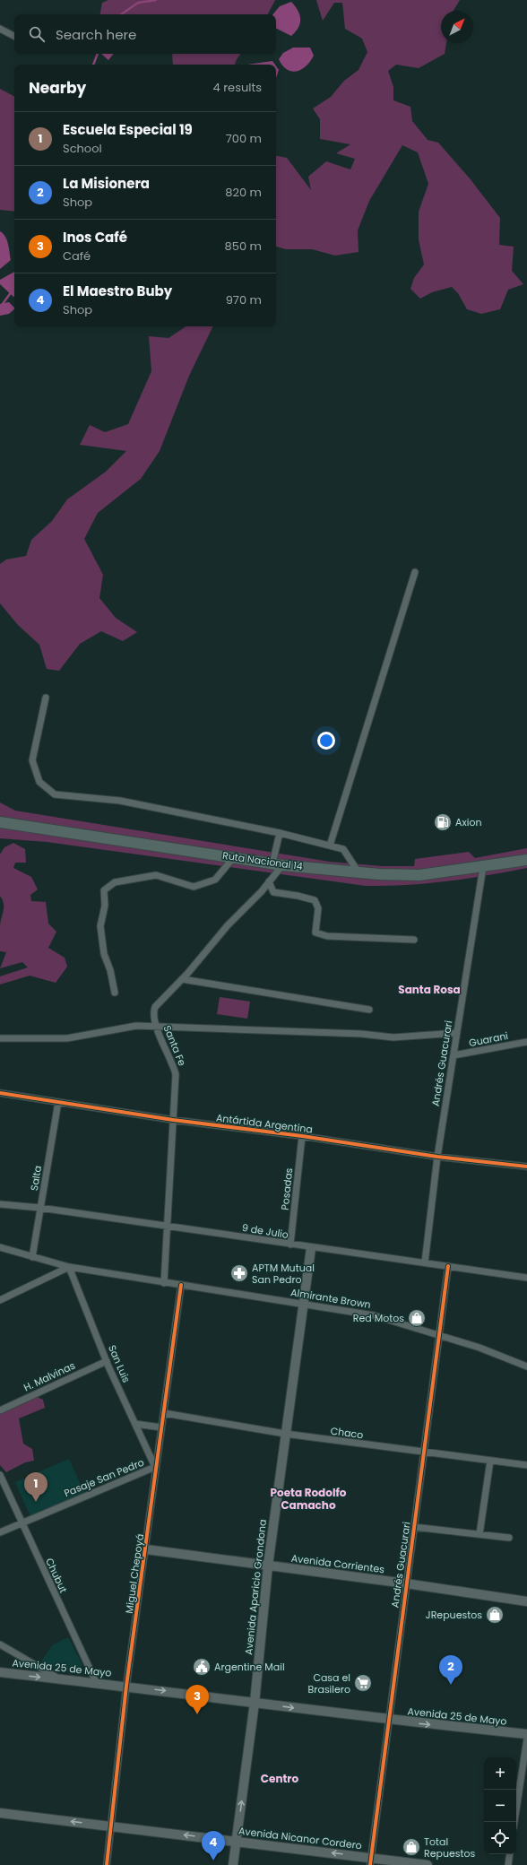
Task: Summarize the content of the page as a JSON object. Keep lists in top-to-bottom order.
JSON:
{
  "streets": {
    "highway": ["Ruta Nacional 14"],
    "main road": [
      "Avenida Corrientes",
      "Avenida Aparicio Grondona",
      "Avenida 25 de Mayo",
      "Avenida Nicanor Cordero"
    ],
    "street": [
      "Guarani",
      "Santa Fe",
      "Andrés Guacurari",
      "Antártida Argentina",
      "Salta",
      "Posadas",
      "9 de Julio",
      "Almirante Brown",
      "San Luis",
      "H. Malvinas",
      "Chaco",
      "Pasaje San Pedro",
      "Miguel Chepoyá",
      "Chubut"
    ]
  },
  "crossings": [
    ["Ruta Nacional 14", "Santa Fe"],
    ["Ruta Nacional 14", "Andrés Guacurari"],
    ["Guarani", "Andrés Guacurari"],
    ["Santa Fe", "Antártida Argentina"],
    ["Santa Fe", "9 de Julio"],
    ["Santa Fe", "Almirante Brown"],
    ["Andrés Guacurari", "Antártida Argentina"],
    ["Andrés Guacurari", "9 de Julio"],
    ["Andrés Guacurari", "Almirante Brown"],
    ["Andrés Guacurari", "Chaco"],
    ["Andrés Guacurari", "Avenida Corrientes"],
    ["Andrés Guacurari", "Avenida 25 de Mayo"],
    ["Andrés Guacurari", "Avenida Nicanor Cordero"],
    ["Antártida Argentina", "Salta"],
    ["Antártida Argentina", "Posadas"],
    ["Salta", "9 de Julio"],
    ["Salta", "Almirante Brown"],
    ["Posadas", "9 de Julio"],
    ["9 de Julio", "Avenida Aparicio Grondona"],
    ["Almirante Brown", "San Luis"],
    ["Almirante Brown", "Miguel Chepoyá"],
    ["Almirante Brown", "Avenida Aparicio Grondona"],
    ["San Luis", "H. Malvinas"],
    ["San Luis", "Pasaje San Pedro"],
    ["San Luis", "Miguel Chepoyá"],
    ["Chaco", "Miguel Chepoyá"],
    ["Chaco", "Avenida Aparicio Grondona"],
    ["Pasaje San Pedro", "Miguel Chepoyá"],
    ["Pasaje San Pedro", "Chubut"],
    ["Avenida Corrientes", "Miguel Chepoyá"],
    ["Avenida Corrientes", "Avenida Aparicio Grondona"],
    ["Miguel Chepoyá", "Avenida 25 de Mayo"],
    ["Miguel Chepoyá", "Avenida Nicanor Cordero"],
    ["Chubut", "Avenida 25 de Mayo"],
    ["Avenida Aparicio Grondona", "Avenida 25 de Mayo"],
    ["Avenida Aparicio Grondona", "Avenida Nicanor Cordero"]
  ],
  "one_way": ["Avenida 25 de Mayo", "Avenida Nicanor Cordero"],
  "districts": ["Santa Rosa", "Poeta Rodolfo Camacho", "Centro"],
  "places": {
    "fuel station": ["Axion"],
    "pharmacy": ["APTM Mutual San Pedro"],
    "shop": ["Red Motos", "JRepuestos", "Total Repuestos"],
    "public building": ["Argentine Mail"],
    "supermarket": ["Casa el Brasilero"]
  },
  "north": "top right",
  "page": {
    "search": "Search here",
    "heading": ["Nearby", "4 results"],
    "list": [
      {
        "mark": "1",
        "name": "Escuela Especial 19",
        "note": "School",
        "value": "700 m"
      },
      {
        "mark": "2",
        "name": "La Misionera",
        "note": "Shop",
        "value": "820 m"
      },
      {
        "mark": "3",
        "name": "Inos Café",
        "note": "Café",
        "value": "850 m"
      },
      {
        "mark": "4",
        "name": "El Maestro Buby",
        "note": "Shop",
        "value": "970 m"
      }
    ],
    "pins": [
      "1",
      "2",
      "3",
      "4"
    ],
    "map_buttons": ["+", "−"]
  }
}
